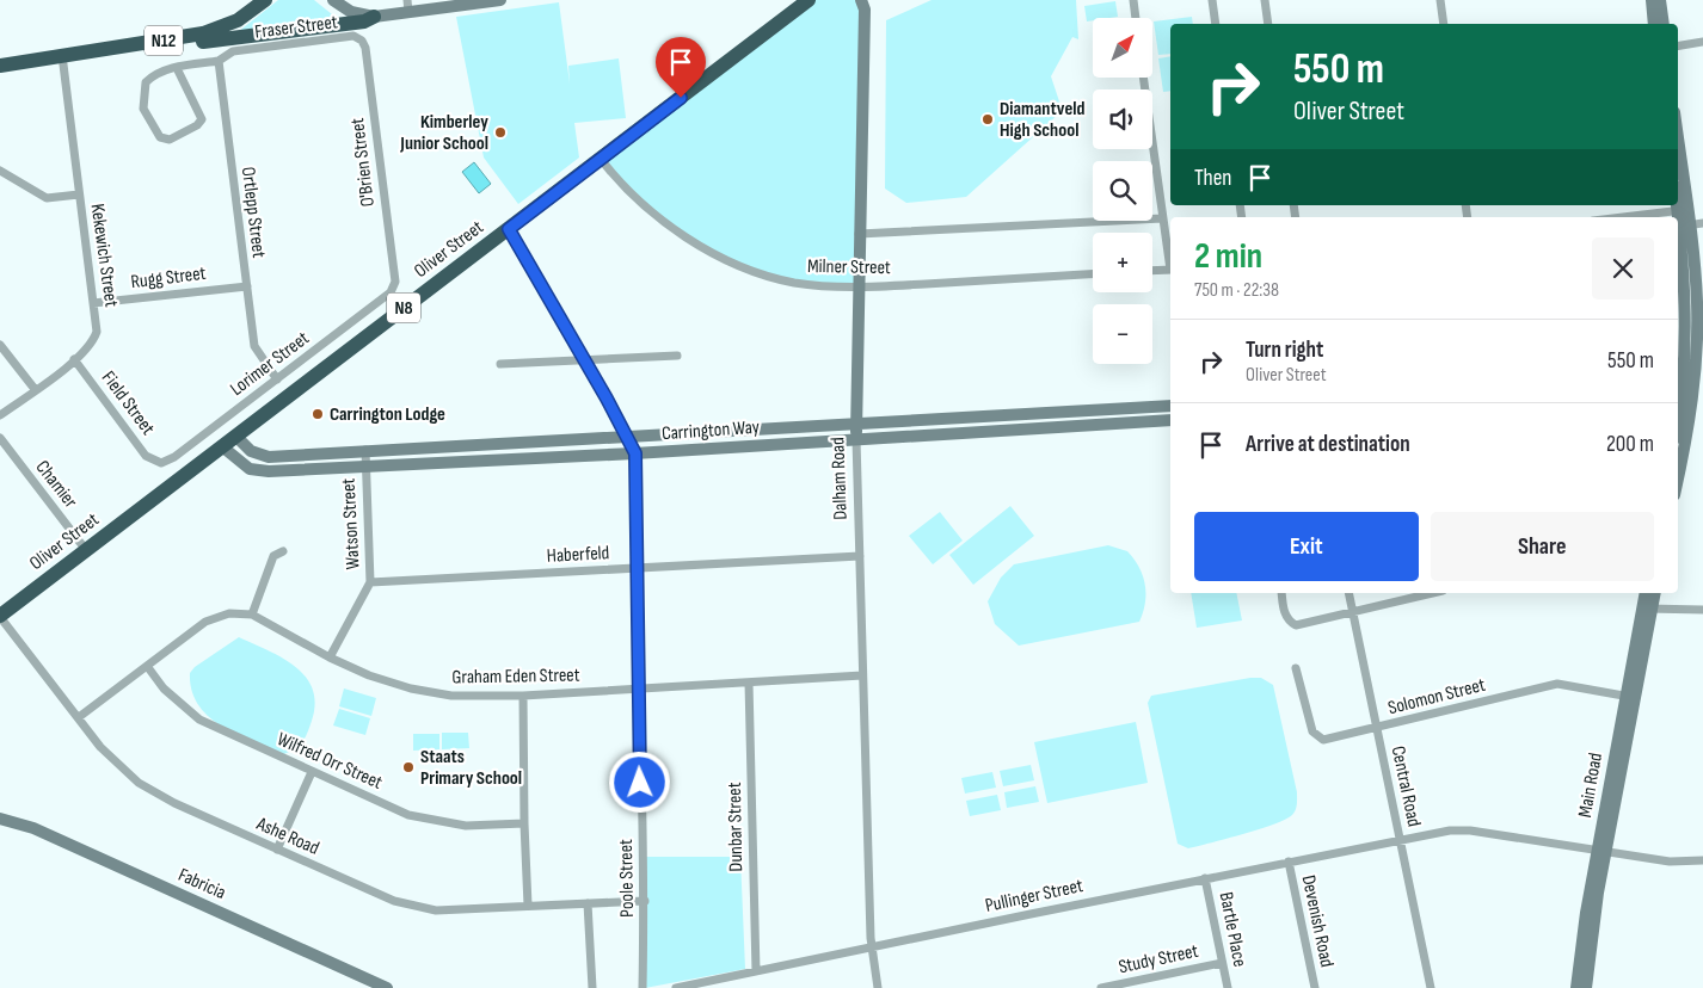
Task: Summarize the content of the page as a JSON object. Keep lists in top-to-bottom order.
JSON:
{
  "streets": {
    "highway": ["N12", "Oliver Street", "N8"],
    "street": [
      "Fraser Street",
      "O'Brien Street",
      "Ortlepp Street",
      "Kekewich Street",
      "Milner Street",
      "Rugg Street",
      "Lorimer Street",
      "Field Street",
      "Carrington Way",
      "Dalham Road",
      "Chamier",
      "Watson Street",
      "Haberfeld",
      "Graham Eden Street",
      "Solomon Street",
      "Wilfred Orr Street",
      "Main Road",
      "Central Road",
      "Dunbar Street",
      "Ashe Road",
      "Poole Street",
      "Fabricia",
      "Pullinger Street",
      "Devenish Road",
      "Bartle Place",
      "Study Street"
    ]
  },
  "crossings": [
    ["Fraser Street", "O'Brien Street"],
    ["Fraser Street", "Ortlepp Street"],
    ["N12", "Kekewich Street"],
    ["O'Brien Street", "Lorimer Street"],
    ["Ortlepp Street", "Rugg Street"],
    ["Ortlepp Street", "Lorimer Street"],
    ["Oliver Street", "Milner Street"],
    ["Oliver Street", "Carrington Way"],
    ["Oliver Street", "Chamier"],
    ["Oliver Street", "Ashe Road"],
    ["Oliver Street", "Poole Street"],
    ["Kekewich Street", "Rugg Street"],
    ["Kekewich Street", "Field Street"],
    ["Milner Street", "Dalham Road"],
    ["Lorimer Street", "Field Street"],
    ["Carrington Way", "Dalham Road"],
    ["Carrington Way", "Watson Street"],
    ["Carrington Way", "Poole Street"],
    ["Dalham Road", "Haberfeld"],
    ["Dalham Road", "Graham Eden Street"],
    ["Dalham Road", "Pullinger Street"],
    ["Watson Street", "Haberfeld"],
    ["Watson Street", "Graham Eden Street"],
    ["Haberfeld", "Poole Street"],
    ["Graham Eden Street", "Dunbar Street"],
    ["Graham Eden Street", "Poole Street"],
    ["Solomon Street", "Main Road"],
    ["Solomon Street", "Central Road"],
    ["Main Road", "Pullinger Street"],
    ["Central Road", "Pullinger Street"],
    ["Dunbar Street", "Pullinger Street"],
    ["Ashe Road", "Poole Street"],
    ["Pullinger Street", "Devenish Road"],
    ["Pullinger Street", "Bartle Place"],
    ["Bartle Place", "Study Street"]
  ],
  "places": [
    "Diamantveld High School",
    "Kimberley Junior School",
    "Carrington Lodge",
    "Staats Primary School"
  ],
  "north": "top right",
  "page": {
    "map_buttons": ["+", "−"],
    "turn": ["550 m", "Oliver Street"],
    "then": "Then",
    "heading": ["2 min", "750 m · 22:38"],
    "list": [
      {
        "name": "Turn right",
        "note": "Oliver Street",
        "value": "550 m"
      },
      {
        "name": "Arrive at destination",
        "value": "200 m"
      }
    ],
    "buttons": ["Exit", "Share"]
  }
}
